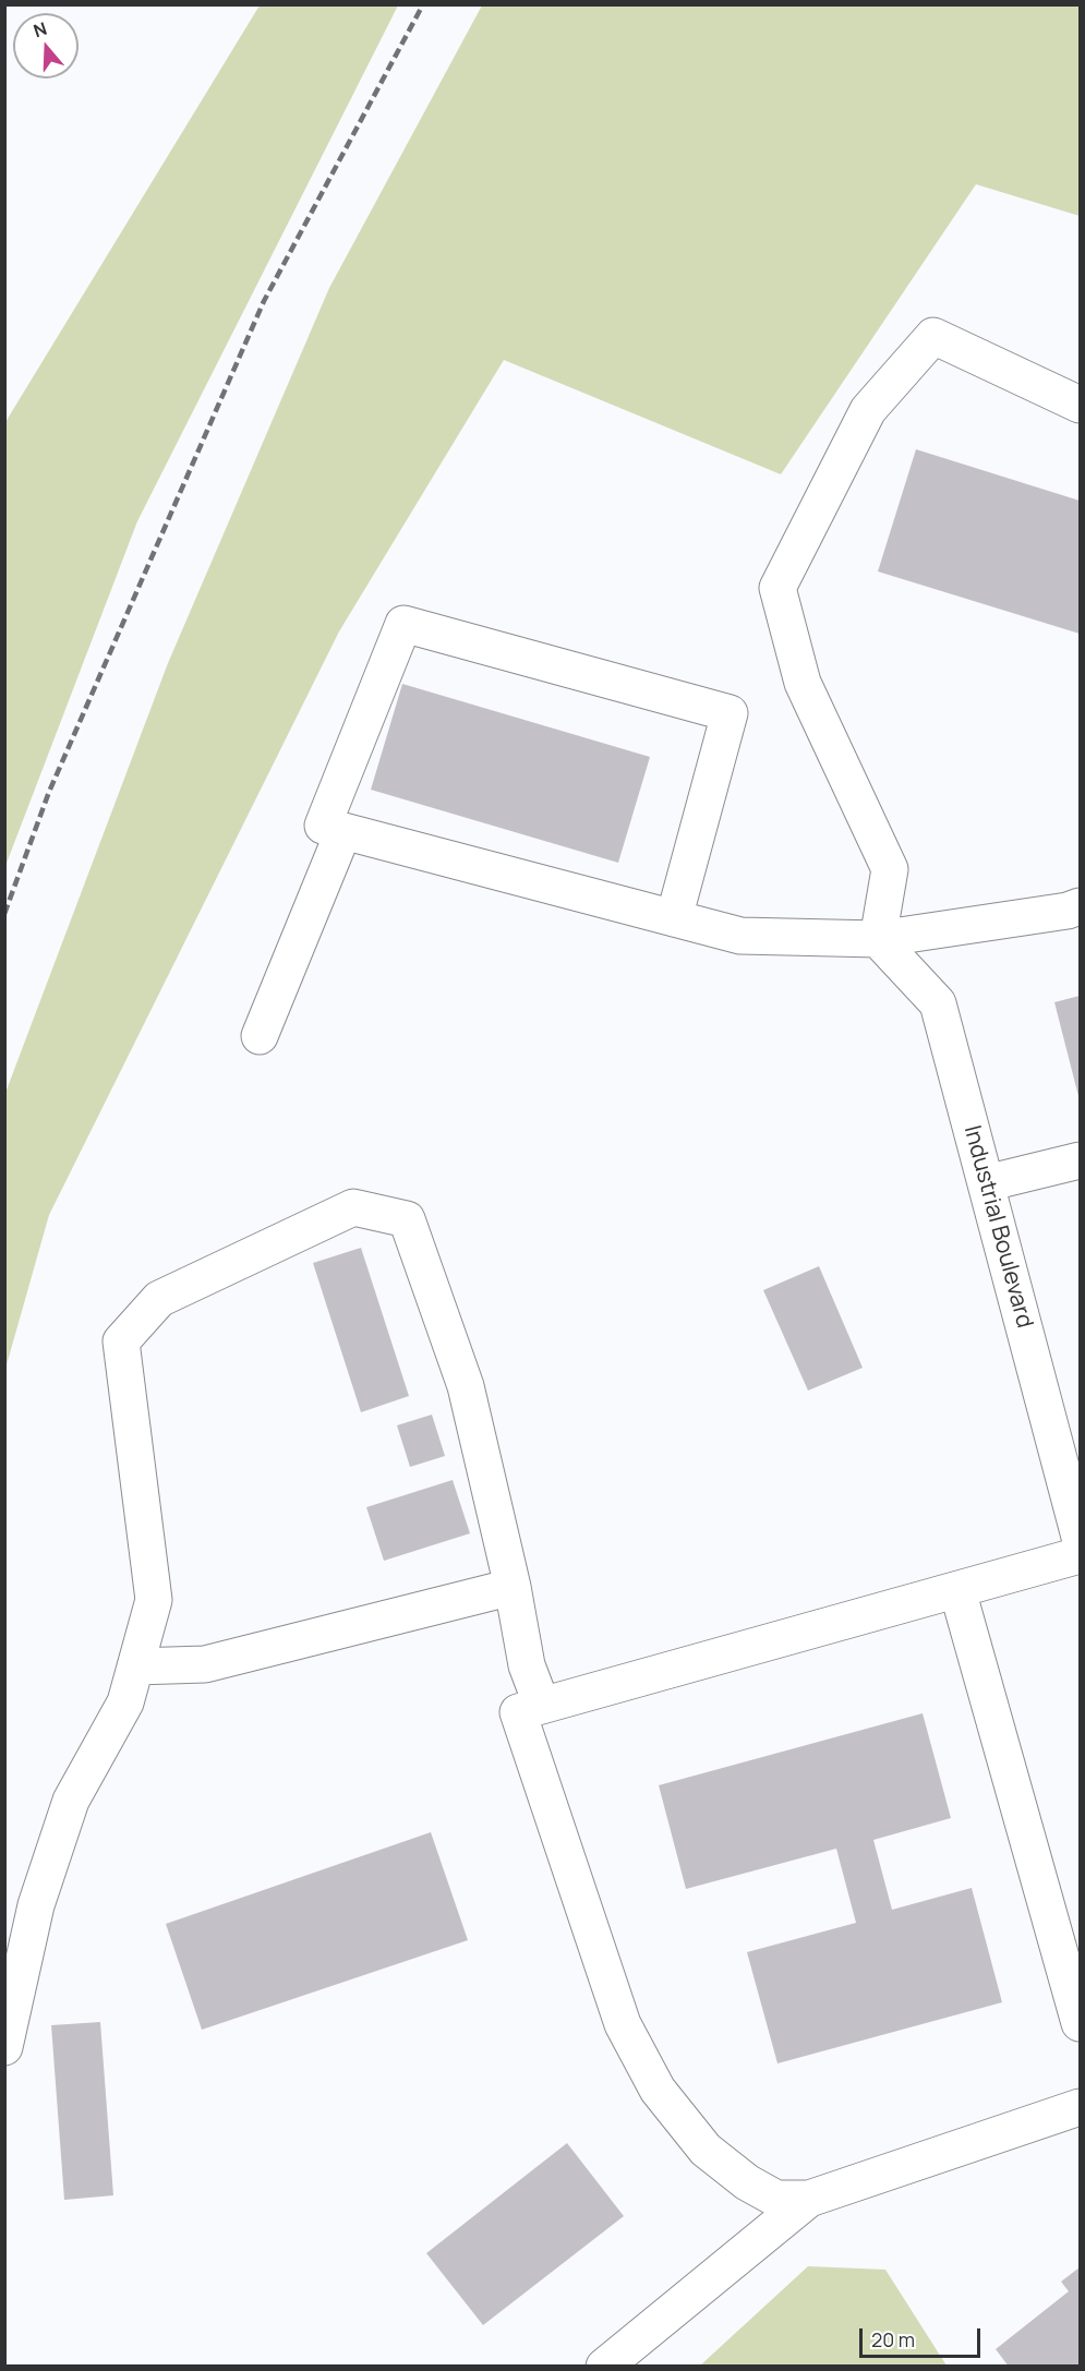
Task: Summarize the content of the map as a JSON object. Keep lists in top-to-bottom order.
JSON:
{
  "streets": {
    "street": ["Industrial Boulevard"]
  },
  "scale_bar": "20 m",
  "north": "top"
}
